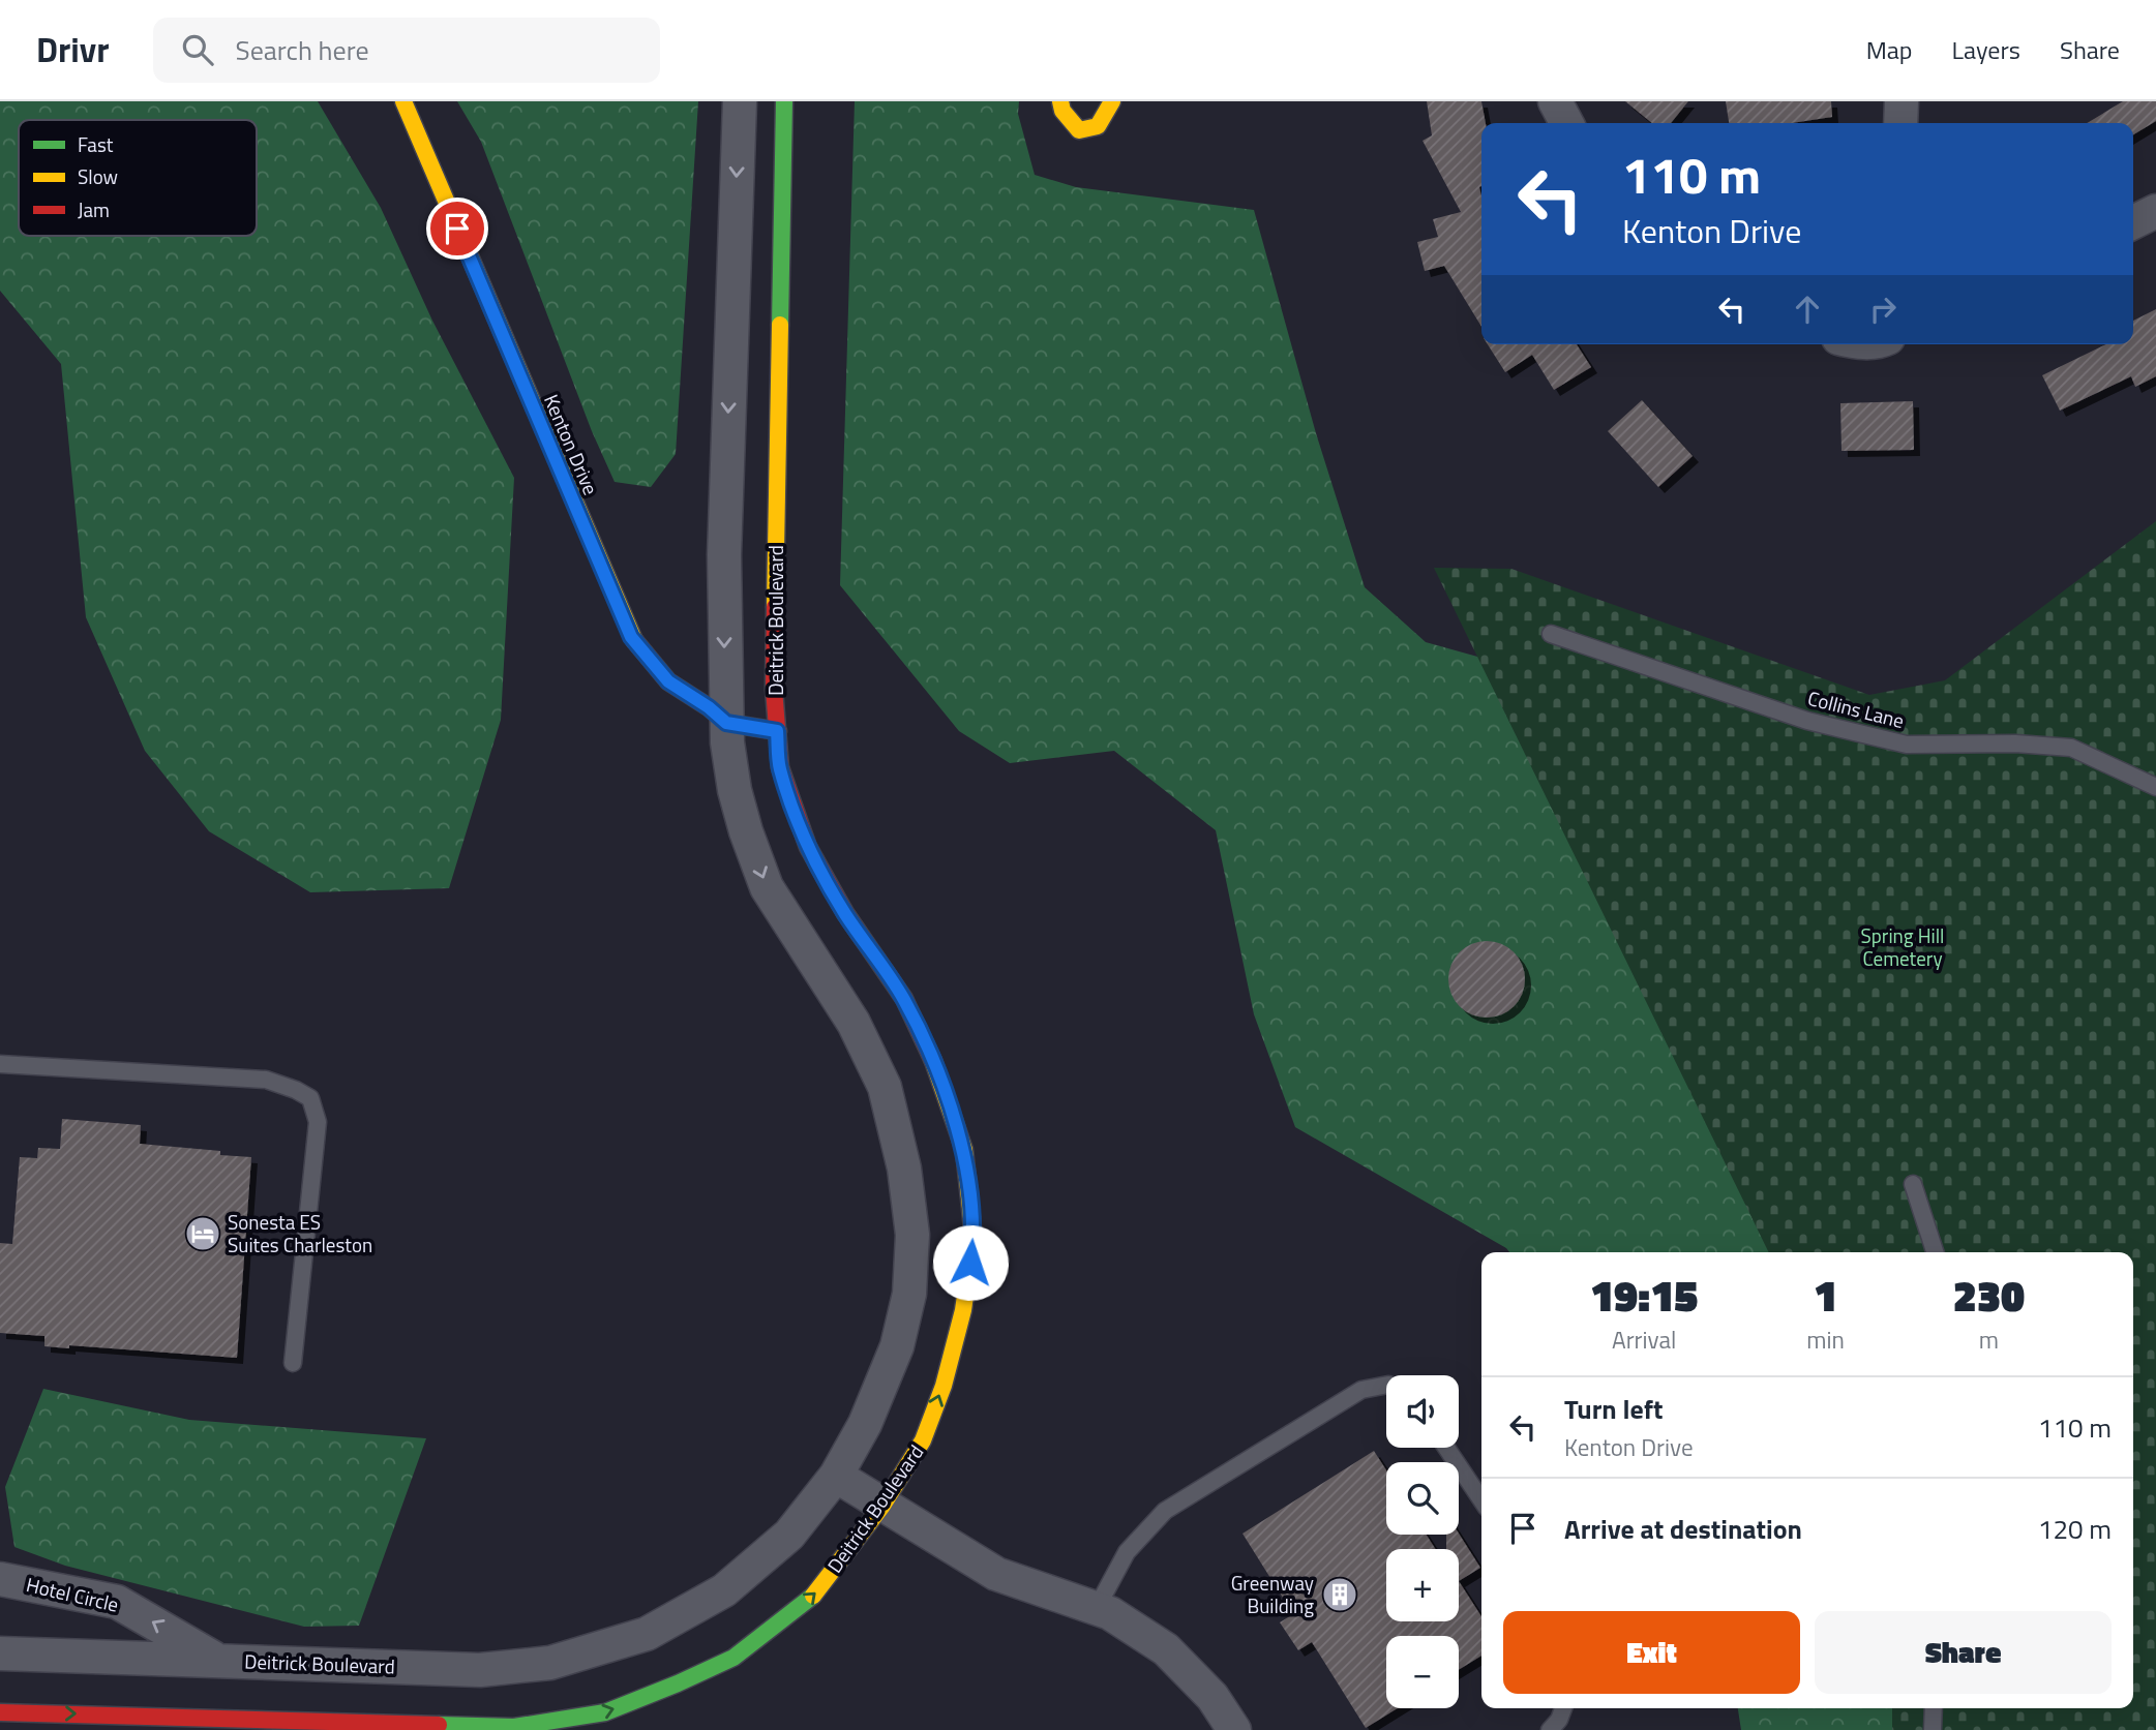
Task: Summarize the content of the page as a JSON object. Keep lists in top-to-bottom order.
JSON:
{
  "streets": {
    "street": ["Kenton Drive", "Deitrick Boulevard", "Hotel Circle"],
    "lane": ["Collins Lane"]
  },
  "crossings": [
    ["Kenton Drive", "Deitrick Boulevard"],
    ["Deitrick Boulevard", "Hotel Circle"]
  ],
  "one_way": ["Hotel Circle"],
  "parks": ["Spring Hill Cemetery"],
  "places": {
    "hotel": ["Sonesta ES Suites Charleston"],
    "building": ["Greenway Building"]
  },
  "legend": ["Fast", "Slow", "Jam"],
  "page": {
    "header": "Drivr",
    "search": "Search here",
    "nav": ["Map", "Layers", "Share"],
    "turn": ["110 m", "Kenton Drive"],
    "eta": [
      "19:15",
      "Arrival",
      "1",
      "min",
      "230",
      "m"
    ],
    "map_buttons": ["+", "−"],
    "list": [
      {
        "name": "Turn left",
        "note": "Kenton Drive",
        "value": "110 m"
      },
      {
        "name": "Arrive at destination",
        "value": "120 m"
      }
    ],
    "buttons": ["Exit", "Share"]
  }
}
